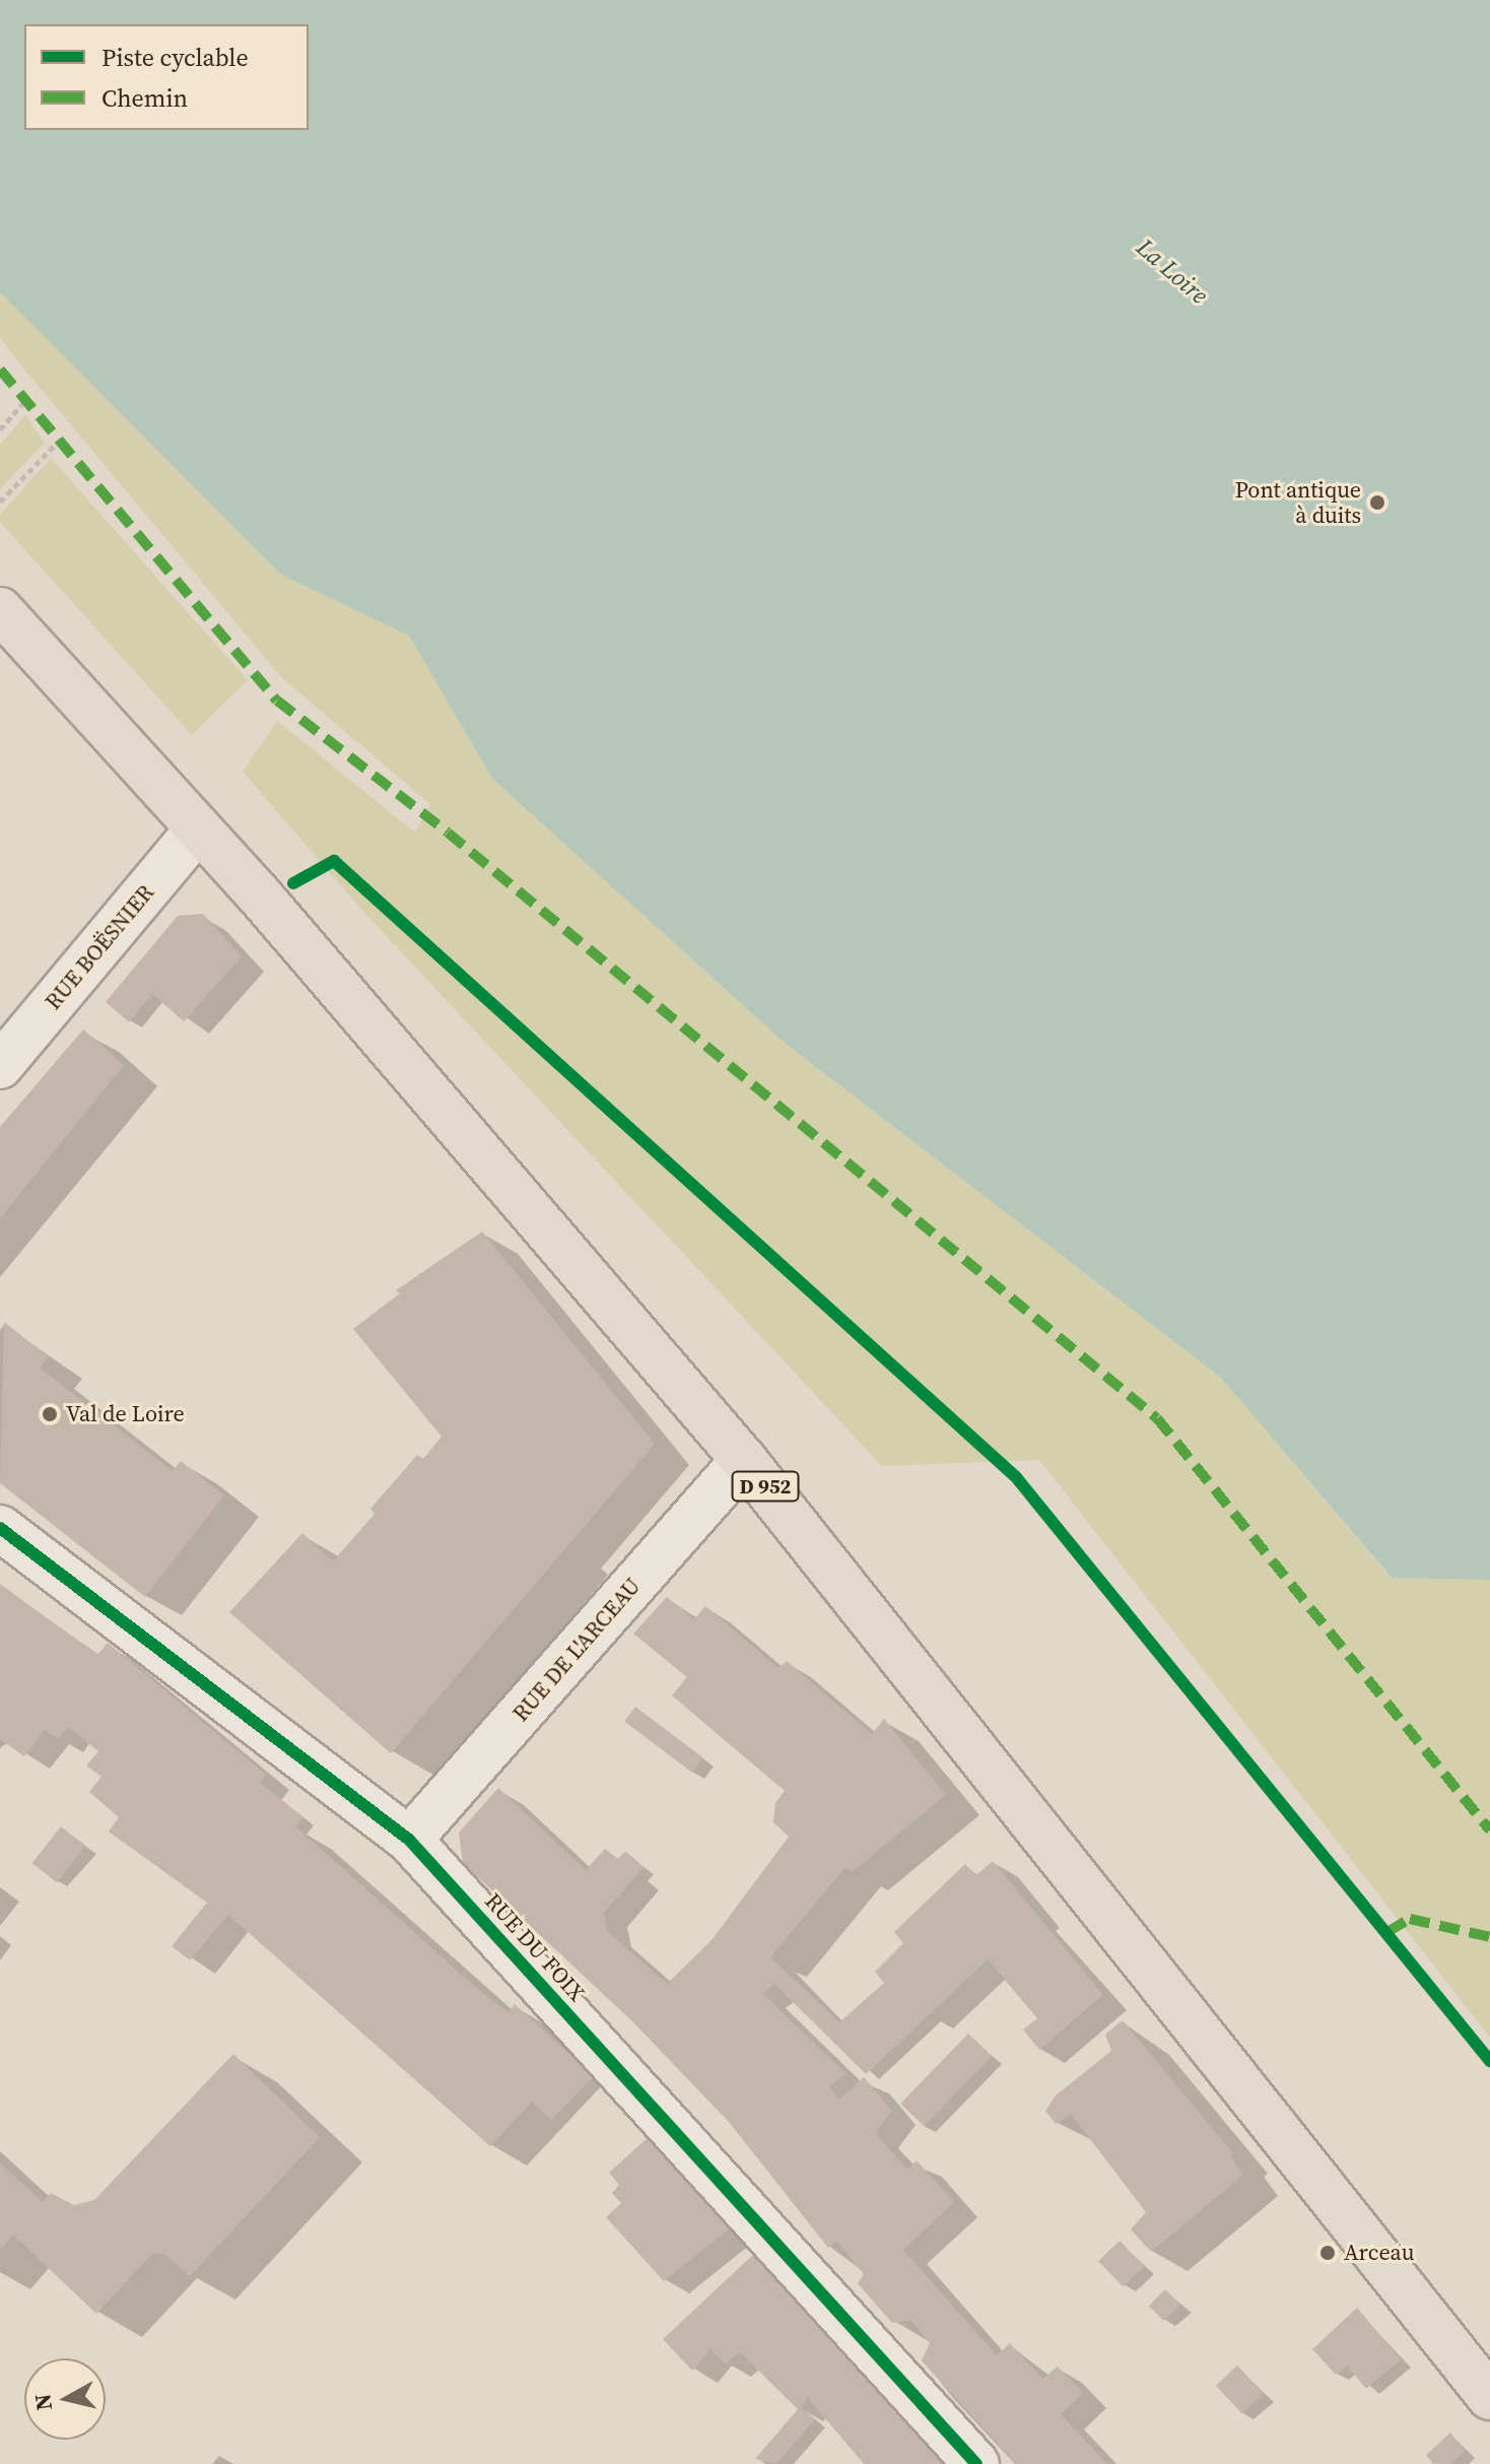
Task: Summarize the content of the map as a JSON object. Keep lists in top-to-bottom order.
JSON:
{
  "streets": {
    "main road": ["D 952"],
    "street": ["RUE BOËSNIER", "RUE DE L'ARCEAU", "RUE DU FOIX"]
  },
  "crossings": [
    ["RUE BOËSNIER", "D 952"],
    ["D 952", "RUE DE L'ARCEAU"],
    ["RUE DE L'ARCEAU", "RUE DU FOIX"]
  ],
  "water": ["La Loire"],
  "places": ["Pont antique à duits", "Val de Loire", "Arceau"],
  "legend": ["Piste cyclable", "Chemin"],
  "north": "left"
}
